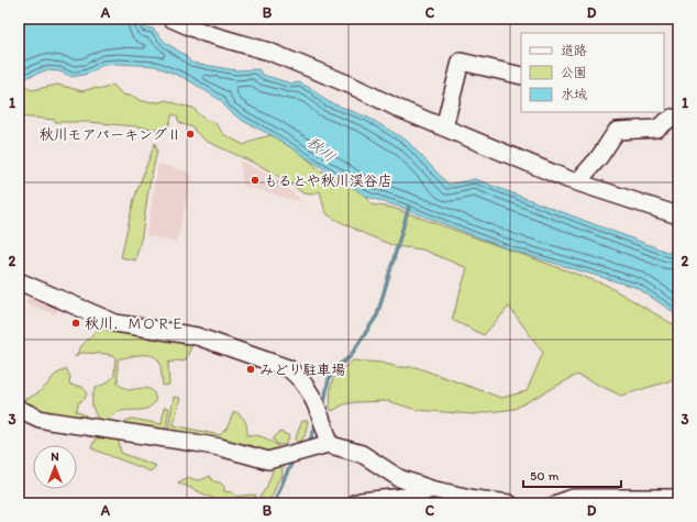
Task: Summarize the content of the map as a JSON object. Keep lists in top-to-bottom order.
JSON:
{
  "water": ["秋川"],
  "places": [
    "秋川モアパーキングⅡ",
    "もるとや秋川渓谷店",
    "秋川．ＭＯＲＥ",
    "みどり駐車場"
  ],
  "legend": ["道路", "公園", "水域"],
  "scale_bar": "50 m",
  "north": "top",
  "grid": {
    "columns": [
      "A",
      "B",
      "C",
      "D"
    ],
    "rows": ["1", "2", "3"]
  }
}
